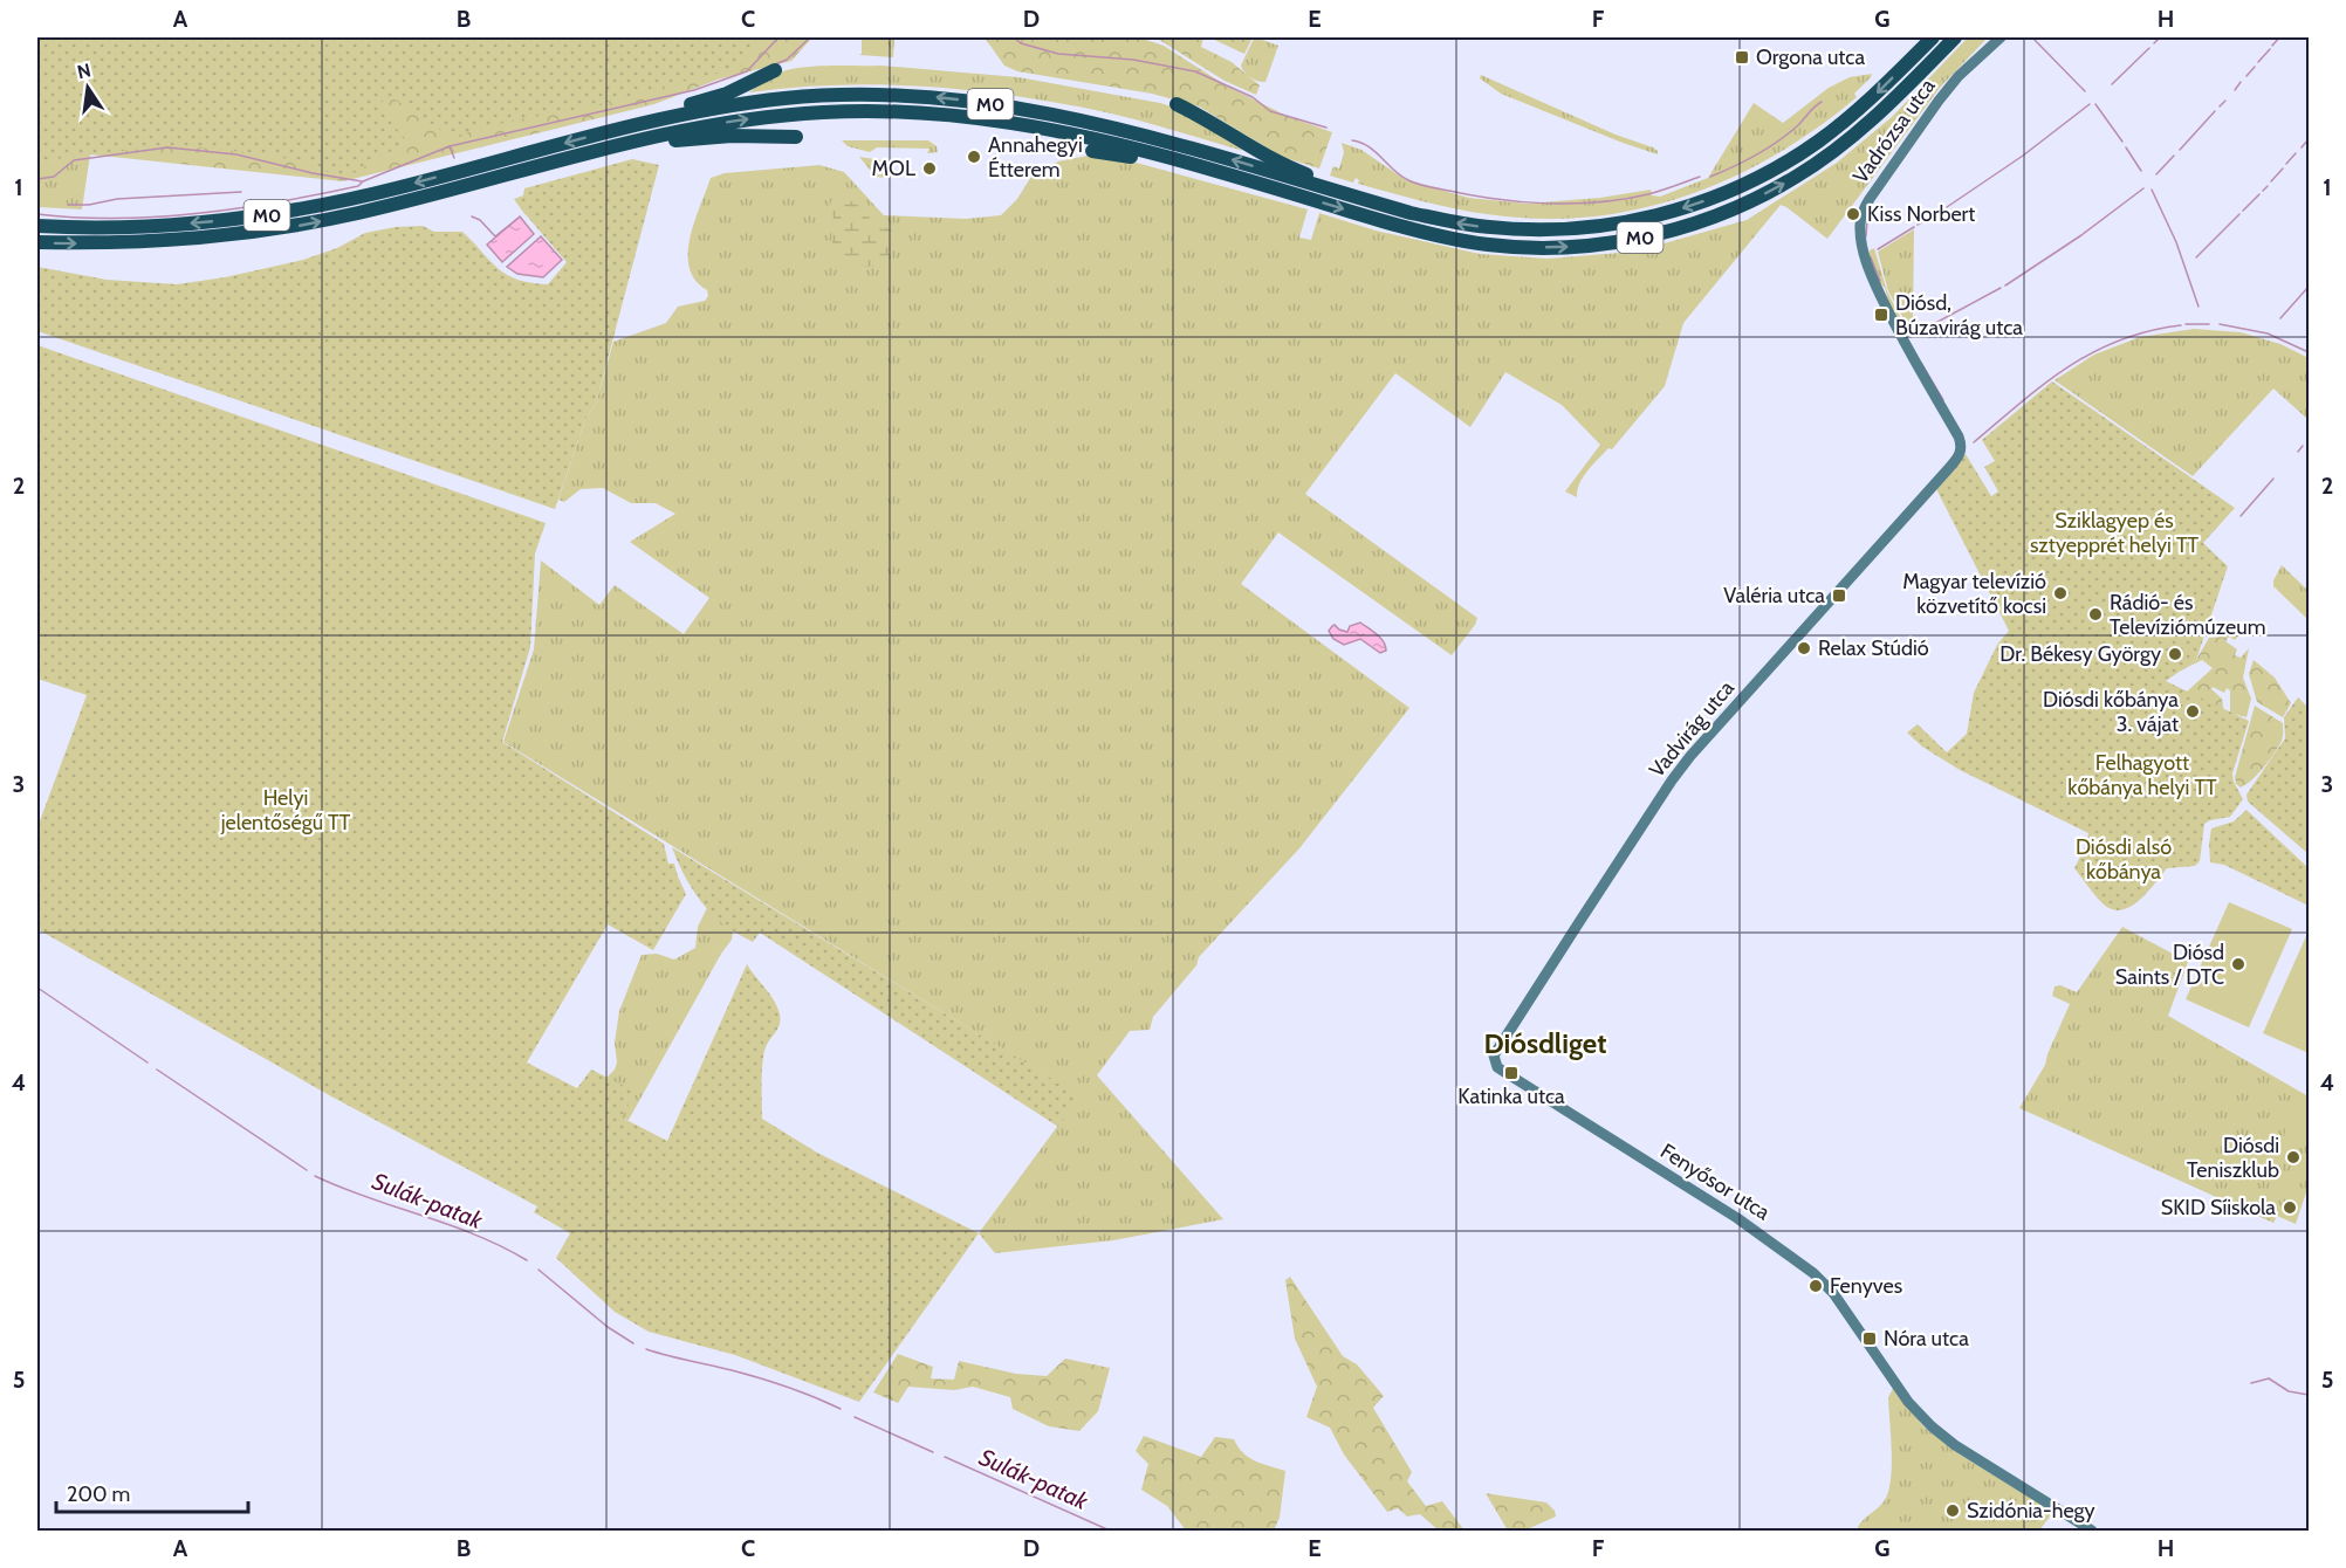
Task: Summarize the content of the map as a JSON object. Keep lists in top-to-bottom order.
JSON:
{
  "streets": {
    "highway": ["M0"],
    "street": ["Vadrózsa utca", "Vadvirág utca", "Fenyősor utca"]
  },
  "crossings": [
    ["Vadrózsa utca", "Vadvirág utca"],
    ["Vadvirág utca", "Fenyősor utca"]
  ],
  "districts": ["Diósdliget"],
  "water": ["Sulák-patak"],
  "parks": [
    "Sziklagyep és sztyepprét helyi TT",
    "Felhagyott kőbánya helyi TT",
    "Helyi jelentőségű TT",
    "Diósdi alsó kőbánya"
  ],
  "places": {
    "transit": [
      "Orgona utca",
      "Diósd, Búzavirág utca",
      "Valéria utca",
      "Katinka utca",
      "Nóra utca"
    ],
    "other": [
      "Annahegyi Étterem",
      "MOL",
      "Kiss Norbert",
      "Magyar televízió közvetítő kocsi",
      "Rádió- és Televíziómúzeum",
      "Relax Stúdió",
      "Dr. Békesy György",
      "Diósdi kőbánya 3. vájat",
      "Diósd Saints / DTC",
      "Diósdi Teniszklub",
      "SKID Síiskola",
      "Fenyves",
      "Szidónia-hegy"
    ]
  },
  "scale_bar": "200 m",
  "north": "top",
  "grid": {
    "columns": [
      "A",
      "B",
      "C",
      "D",
      "E",
      "F",
      "G",
      "H"
    ],
    "rows": [
      "1",
      "2",
      "3",
      "4",
      "5"
    ]
  }
}
